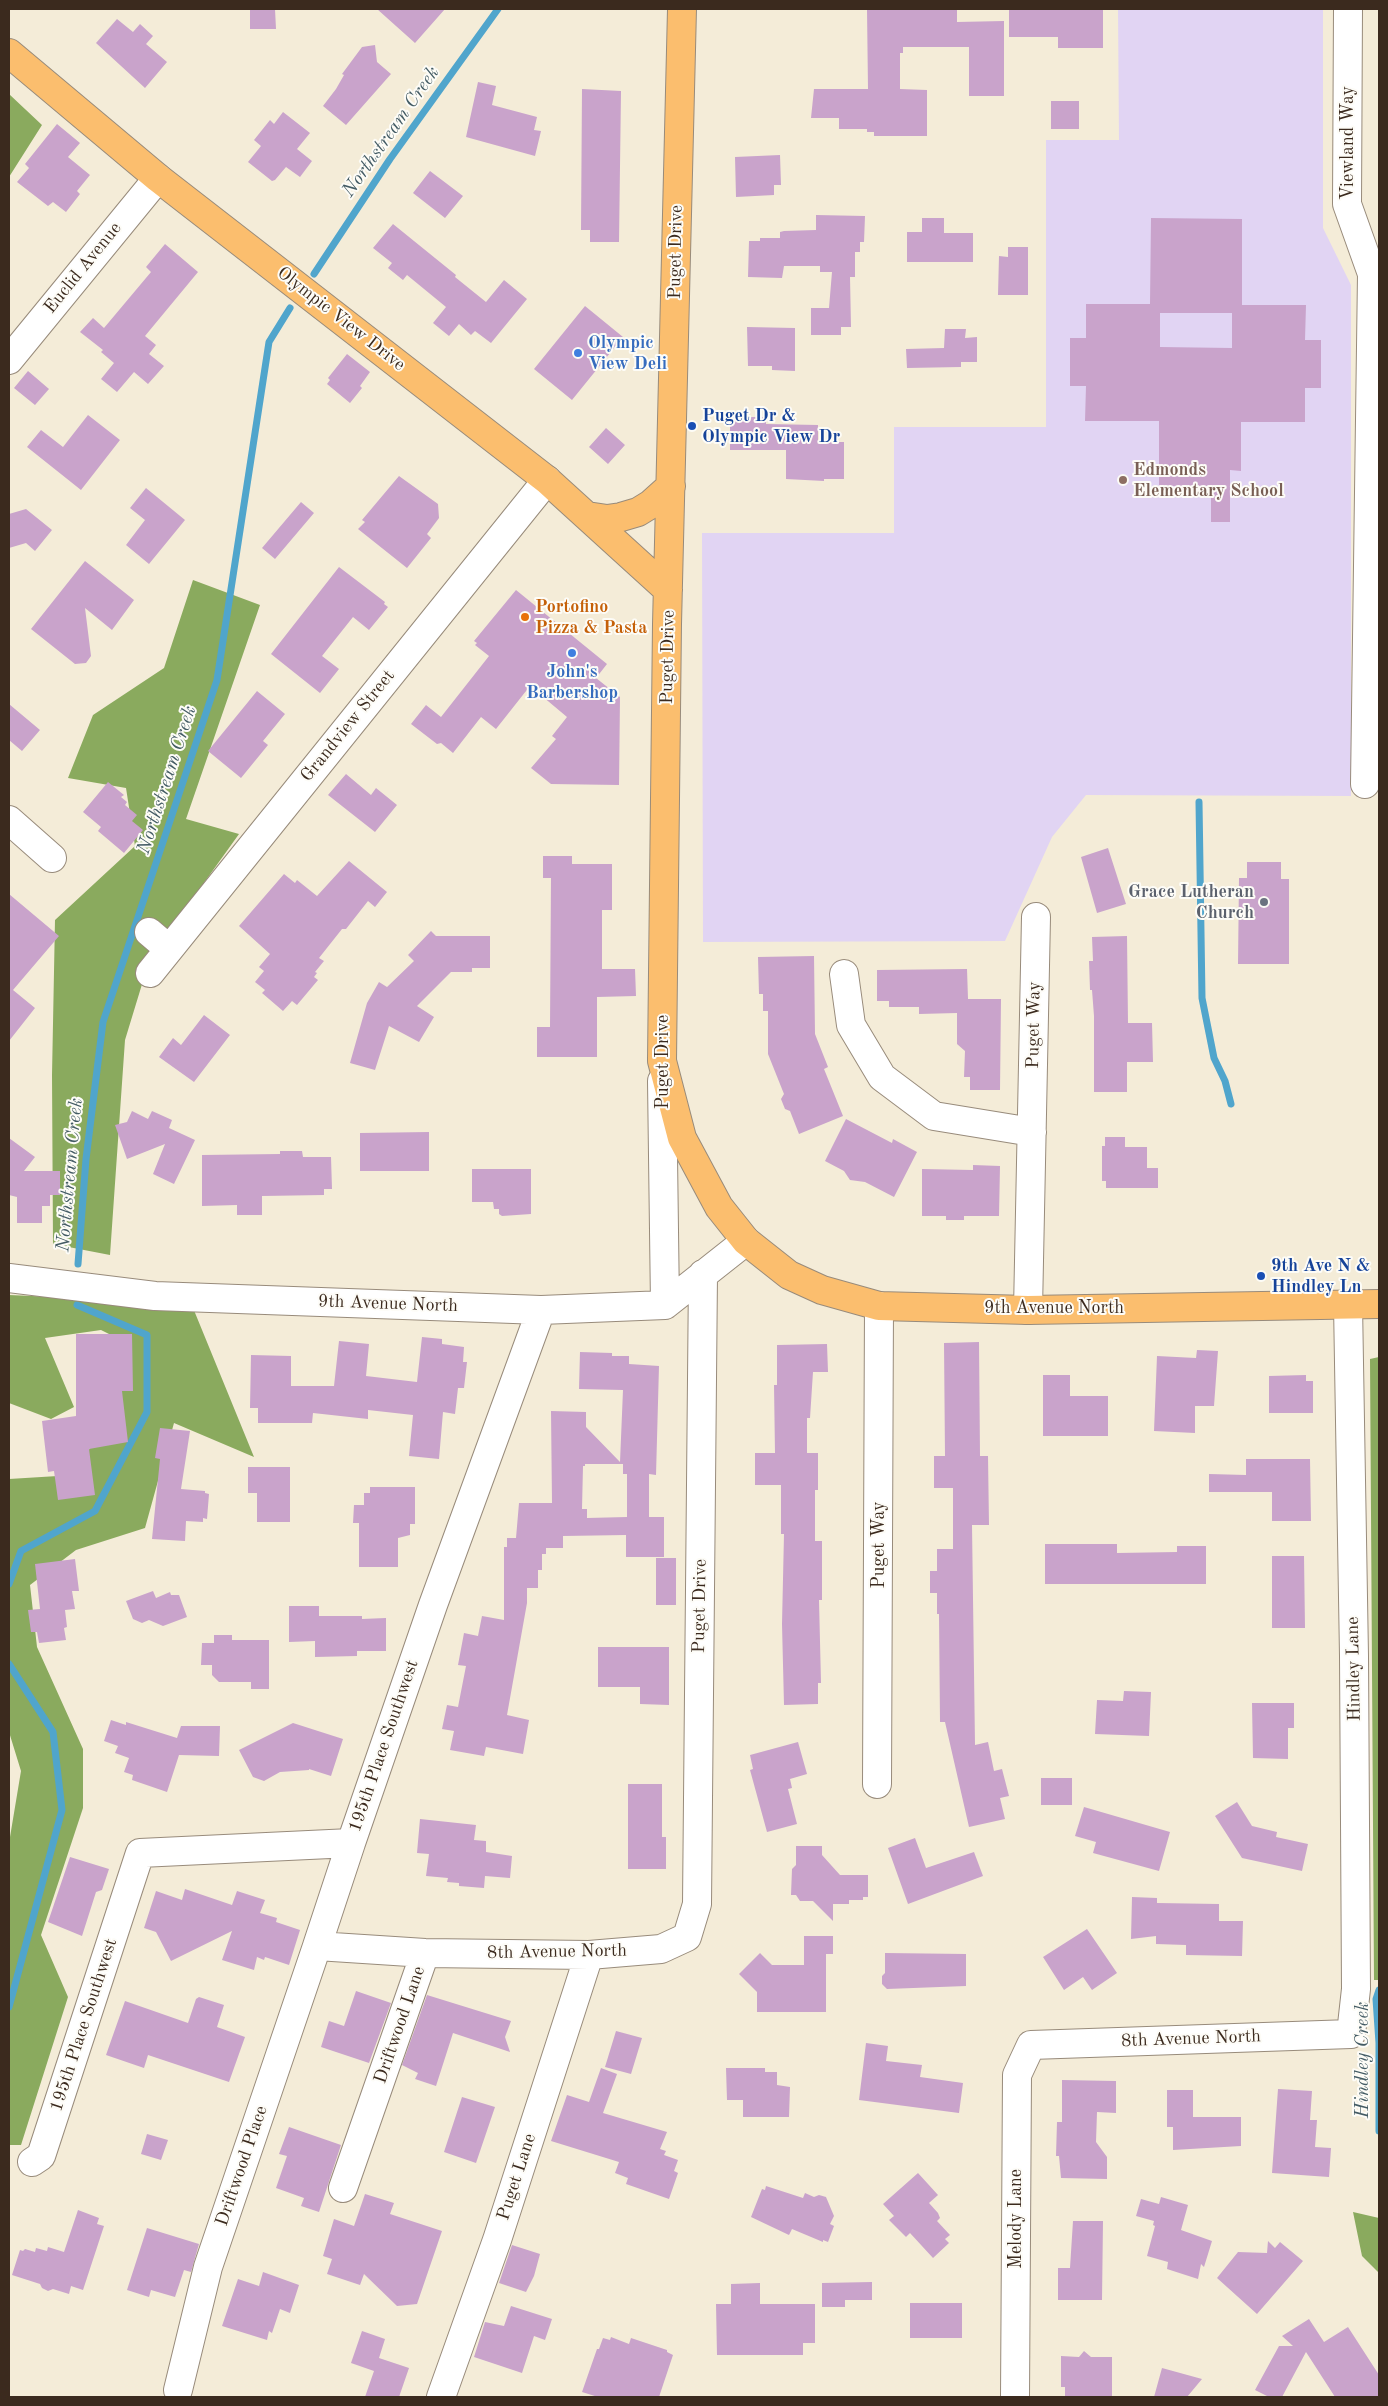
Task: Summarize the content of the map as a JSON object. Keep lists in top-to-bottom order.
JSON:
{
  "streets": {
    "main road": ["Puget Drive", "Olympic View Drive", "9th Avenue North"],
    "street": [
      "Viewland Way",
      "Euclid Avenue",
      "Grandview Street",
      "Puget Way",
      "Hindley Lane",
      "195th Place Southwest",
      "8th Avenue North",
      "Driftwood Lane",
      "Driftwood Place",
      "Puget Lane",
      "Melody Lane"
    ]
  },
  "crossings": [
    ["Puget Drive", "Olympic View Drive"],
    ["Puget Drive", "9th Avenue North"],
    ["Puget Drive", "8th Avenue North"],
    ["Euclid Avenue", "Olympic View Drive"],
    ["Olympic View Drive", "Grandview Street"],
    ["Puget Way", "9th Avenue North"],
    ["9th Avenue North", "Hindley Lane"],
    ["9th Avenue North", "195th Place Southwest"],
    ["Hindley Lane", "8th Avenue North"],
    ["8th Avenue North", "Driftwood Lane"],
    ["8th Avenue North", "Puget Lane"],
    ["8th Avenue North", "Melody Lane"],
    ["Driftwood Lane", "Driftwood Place"]
  ],
  "water": ["Northstream Creek", "Hindley Creek"],
  "places": [
    "Olympic View Deli",
    "Puget Dr & Olympic View Dr",
    "Edmonds Elementary School",
    "Portofino Pizza & Pasta",
    "John's Barbershop",
    "Grace Lutheran Church",
    "9th Ave N & Hindley Ln"
  ]
}
